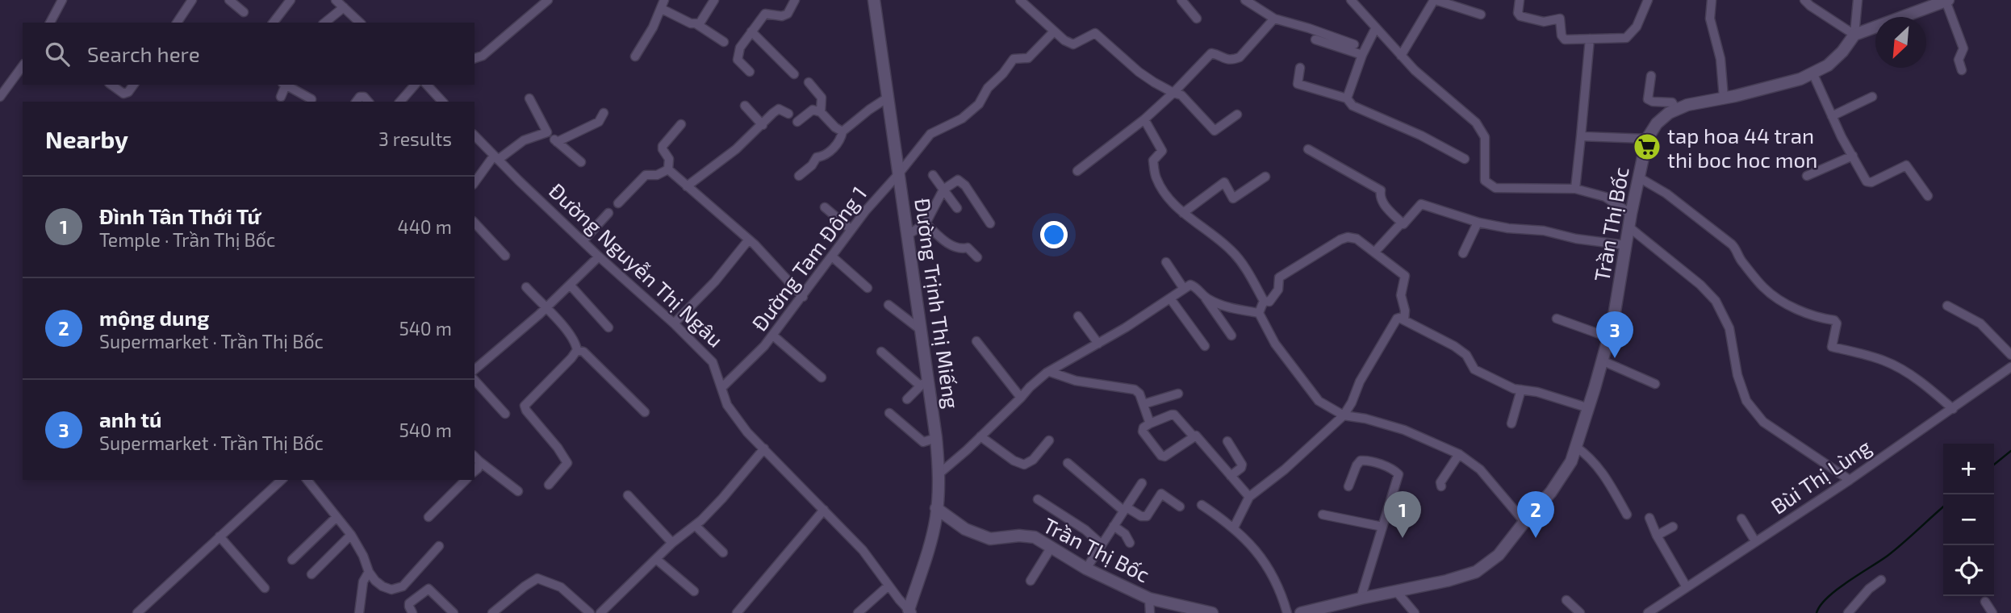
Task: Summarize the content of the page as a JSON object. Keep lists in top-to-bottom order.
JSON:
{
  "streets": {
    "street": [
      "Trần Thị Bốc",
      "Đường Tam Đông 1",
      "Đường Nguyễn Thị Ngâu",
      "Đường Trịnh Thị Miếng",
      "Bùi Thị Lùng"
    ]
  },
  "crossings": [
    ["Trần Thị Bốc", "Đường Trịnh Thị Miếng"],
    ["Đường Tam Đông 1", "Đường Nguyễn Thị Ngâu"],
    ["Đường Tam Đông 1", "Đường Trịnh Thị Miếng"],
    ["Đường Nguyễn Thị Ngâu", "Đường Trịnh Thị Miếng"]
  ],
  "places": {
    "supermarket": ["tap hoa 44 tran thi boc hoc mon"]
  },
  "north": "bottom left",
  "page": {
    "search": "Search here",
    "heading": ["Nearby", "3 results"],
    "list": [
      {
        "mark": "1",
        "name": "Đình Tân Thới Tứ",
        "note": "Temple · Trần Thị Bốc",
        "value": "440 m"
      },
      {
        "mark": "2",
        "name": "mộng dung",
        "note": "Supermarket · Trần Thị Bốc",
        "value": "540 m"
      },
      {
        "mark": "3",
        "name": "anh tú",
        "note": "Supermarket · Trần Thị Bốc",
        "value": "540 m"
      }
    ],
    "pins": ["3", "1", "2"],
    "map_buttons": ["+", "−"]
  }
}
